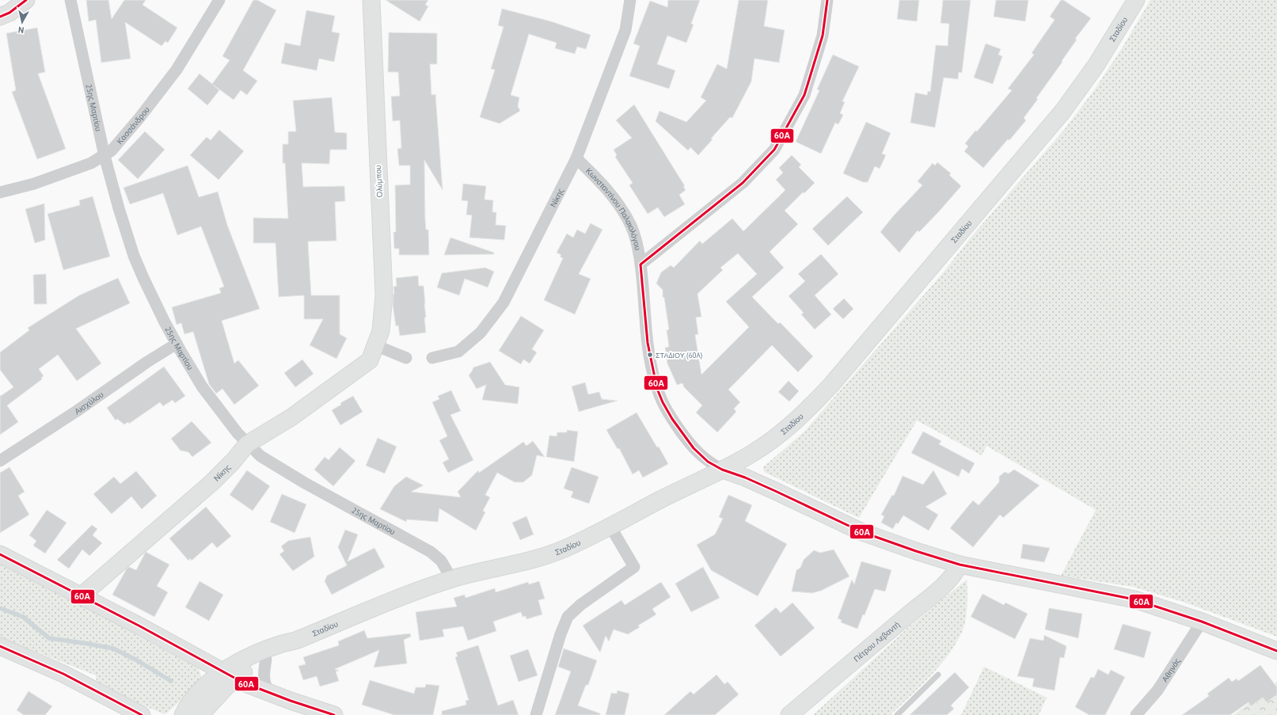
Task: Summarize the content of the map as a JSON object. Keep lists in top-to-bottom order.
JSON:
{
  "streets": {
    "street": [
      "Σταδίου",
      "25ης Μαρτίου",
      "Κασσάνδρου",
      "Ολύμπου",
      "Νίκης",
      "Κωνσταντίνου Παλαιολόγου",
      "Αισχύλου",
      "Πέτρου Λεβαντή",
      "Αθηνάς"
    ]
  },
  "crossings": [
    ["Σταδίου", "25ης Μαρτίου"],
    ["Σταδίου", "Κωνσταντίνου Παλαιολόγου"],
    ["25ης Μαρτίου", "Κασσάνδρου"],
    ["25ης Μαρτίου", "Νίκης"],
    ["25ης Μαρτίου", "Αισχύλου"],
    ["Ολύμπου", "Νίκης"],
    ["Νίκης", "Κωνσταντίνου Παλαιολόγου"],
    ["Κωνσταντίνου Παλαιολόγου", "Πέτρου Λεβαντή"],
    ["Κωνσταντίνου Παλαιολόγου", "Αθηνάς"]
  ],
  "places": ["ΣΤΑΔΙΟΥ (60A)"],
  "lines": ["transit line 60Α"],
  "north": "bottom"
}
